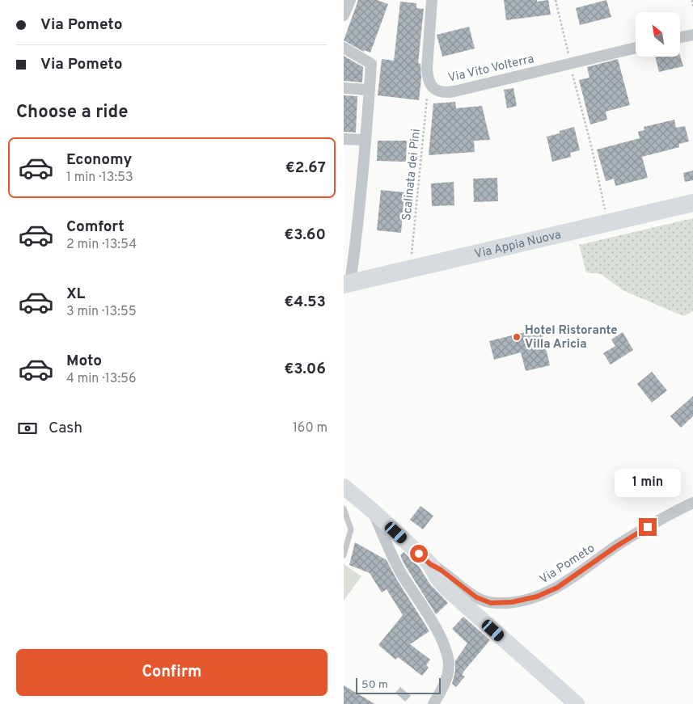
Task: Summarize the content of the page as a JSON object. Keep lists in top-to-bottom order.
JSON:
{
  "streets": {
    "main road": ["Via Appia Nuova"],
    "street": ["Via Vito Volterra", "Via Pometo"],
    "path": ["Scalinata dei Pini"]
  },
  "crossings": [
    ["Via Vito Volterra", "Scalinata dei Pini"],
    ["Scalinata dei Pini", "Via Appia Nuova"]
  ],
  "places": ["Hotel Ristorante Villa Aricia"],
  "scale_bar": "50 m",
  "north": "top left",
  "page": {
    "banner": ["Via Pometo", "Via Pometo"],
    "heading": "Choose a ride",
    "list": [
      {
        "name": "Economy",
        "note": "1 min · 13:53",
        "value": "€2.67"
      },
      {
        "name": "Comfort",
        "note": "2 min · 13:54",
        "value": "€3.60"
      },
      {
        "name": "XL",
        "note": "3 min · 13:55",
        "value": "€4.53"
      },
      {
        "name": "Moto",
        "note": "4 min · 13:56",
        "value": "€3.06"
      }
    ],
    "pay": ["Cash", "160 m"],
    "bubble": "1 min",
    "buttons": "Confirm",
    "scale": "50 m"
  }
}
